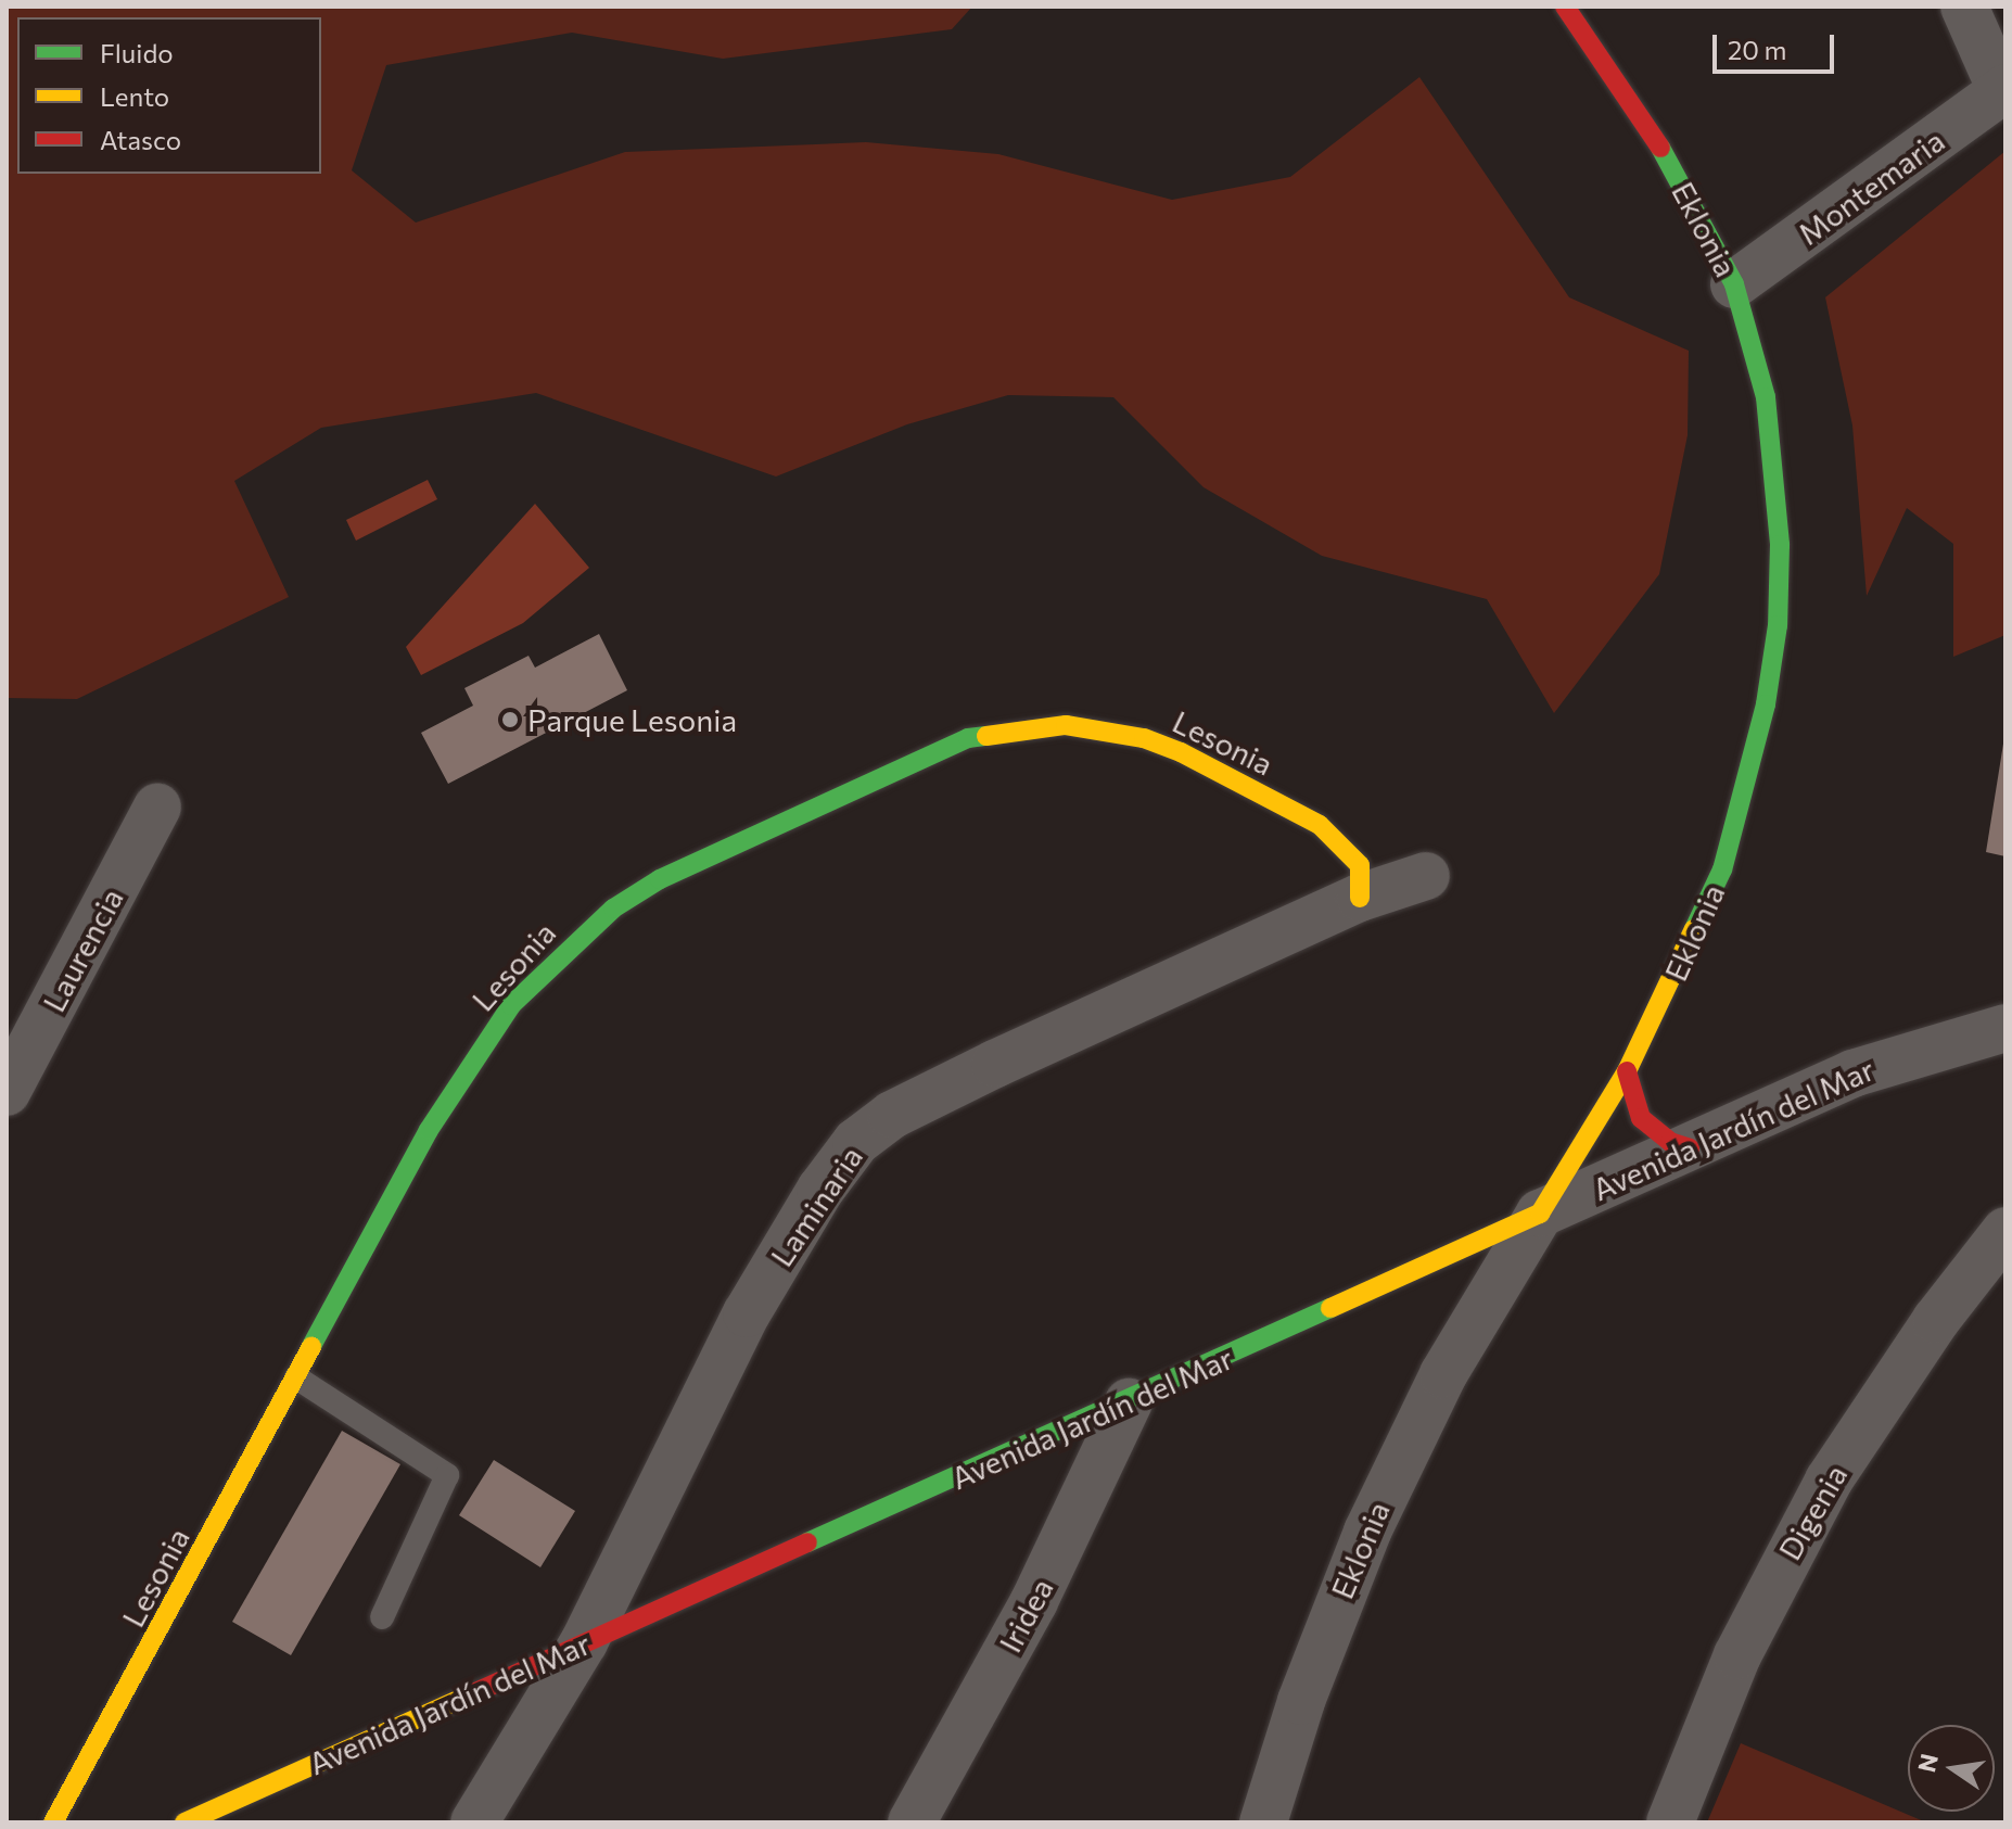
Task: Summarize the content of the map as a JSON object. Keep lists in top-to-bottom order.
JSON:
{
  "streets": {
    "street": [
      "Montemaria",
      "Eklonia",
      "Lesonia",
      "Laurencia",
      "Avenida Jardín del Mar",
      "Laminaria",
      "Digenia",
      "Iridea"
    ]
  },
  "crossings": [
    ["Montemaria", "Eklonia"],
    ["Eklonia", "Avenida Jardín del Mar"],
    ["Lesonia", "Laminaria"],
    ["Avenida Jardín del Mar", "Laminaria"],
    ["Avenida Jardín del Mar", "Iridea"]
  ],
  "places": ["Parque Lesonia"],
  "legend": ["Fluido", "Lento", "Atasco"],
  "scale_bar": "20 m",
  "north": "left"
}
